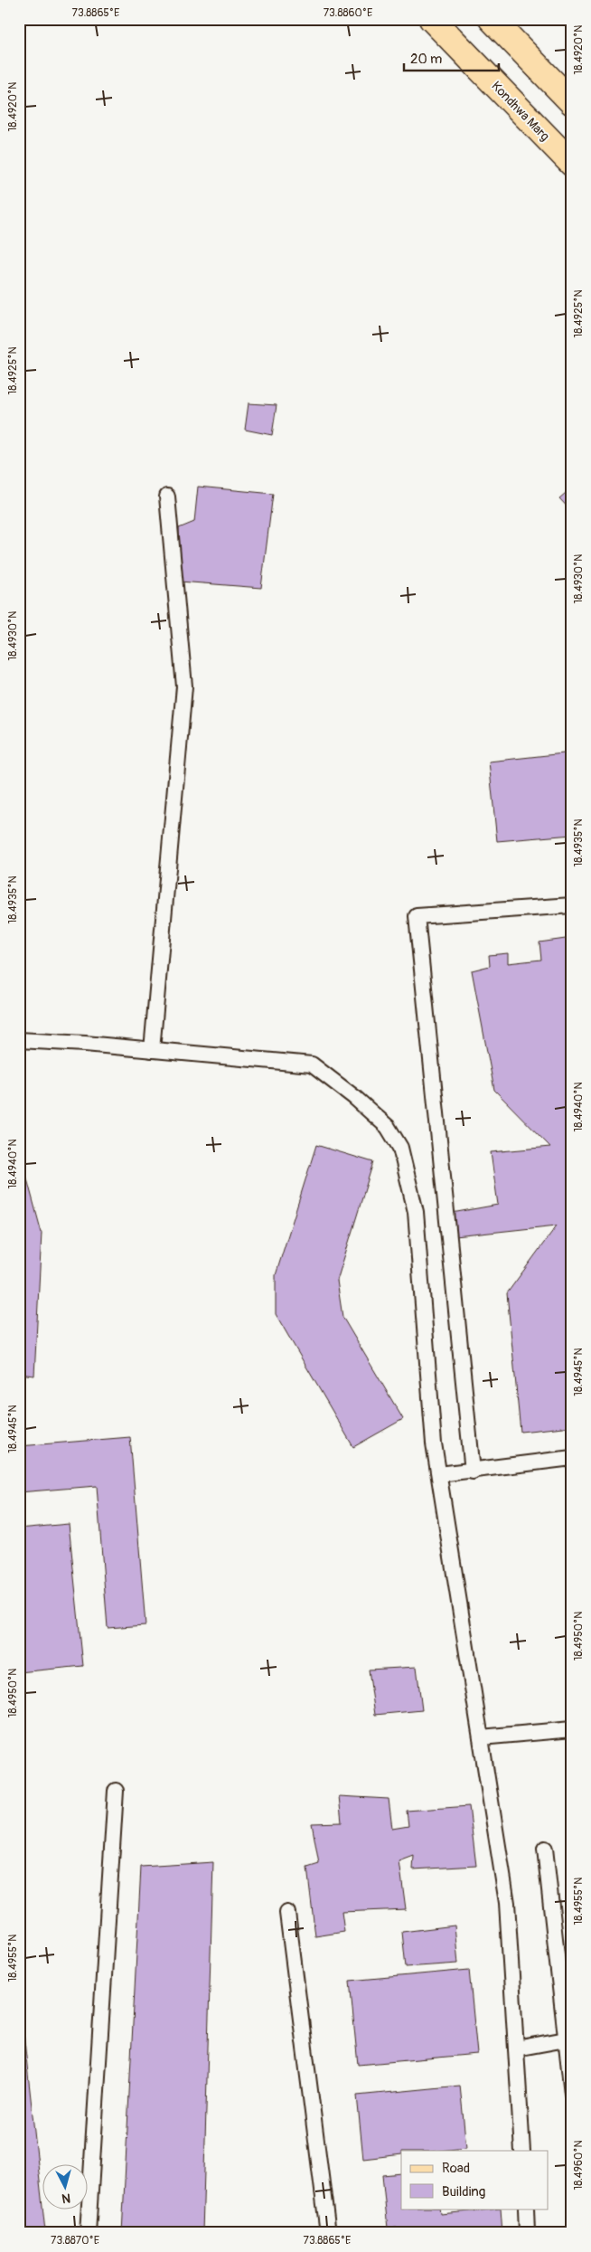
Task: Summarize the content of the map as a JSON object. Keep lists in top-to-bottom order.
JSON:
{
  "streets": {
    "main road": ["Kondhwa Marg"]
  },
  "legend": ["Road", "Building"],
  "scale_bar": "20 m",
  "north": "bottom",
  "coordinates": [
    "73.8865°E",
    "73.8860°E",
    "18.4920°N",
    "18.4925°N",
    "18.4930°N",
    "18.4935°N",
    "18.4940°N",
    "18.4945°N",
    "18.4950°N",
    "18.4955°N",
    "18.4960°N",
    "73.8870°E"
  ]
}
